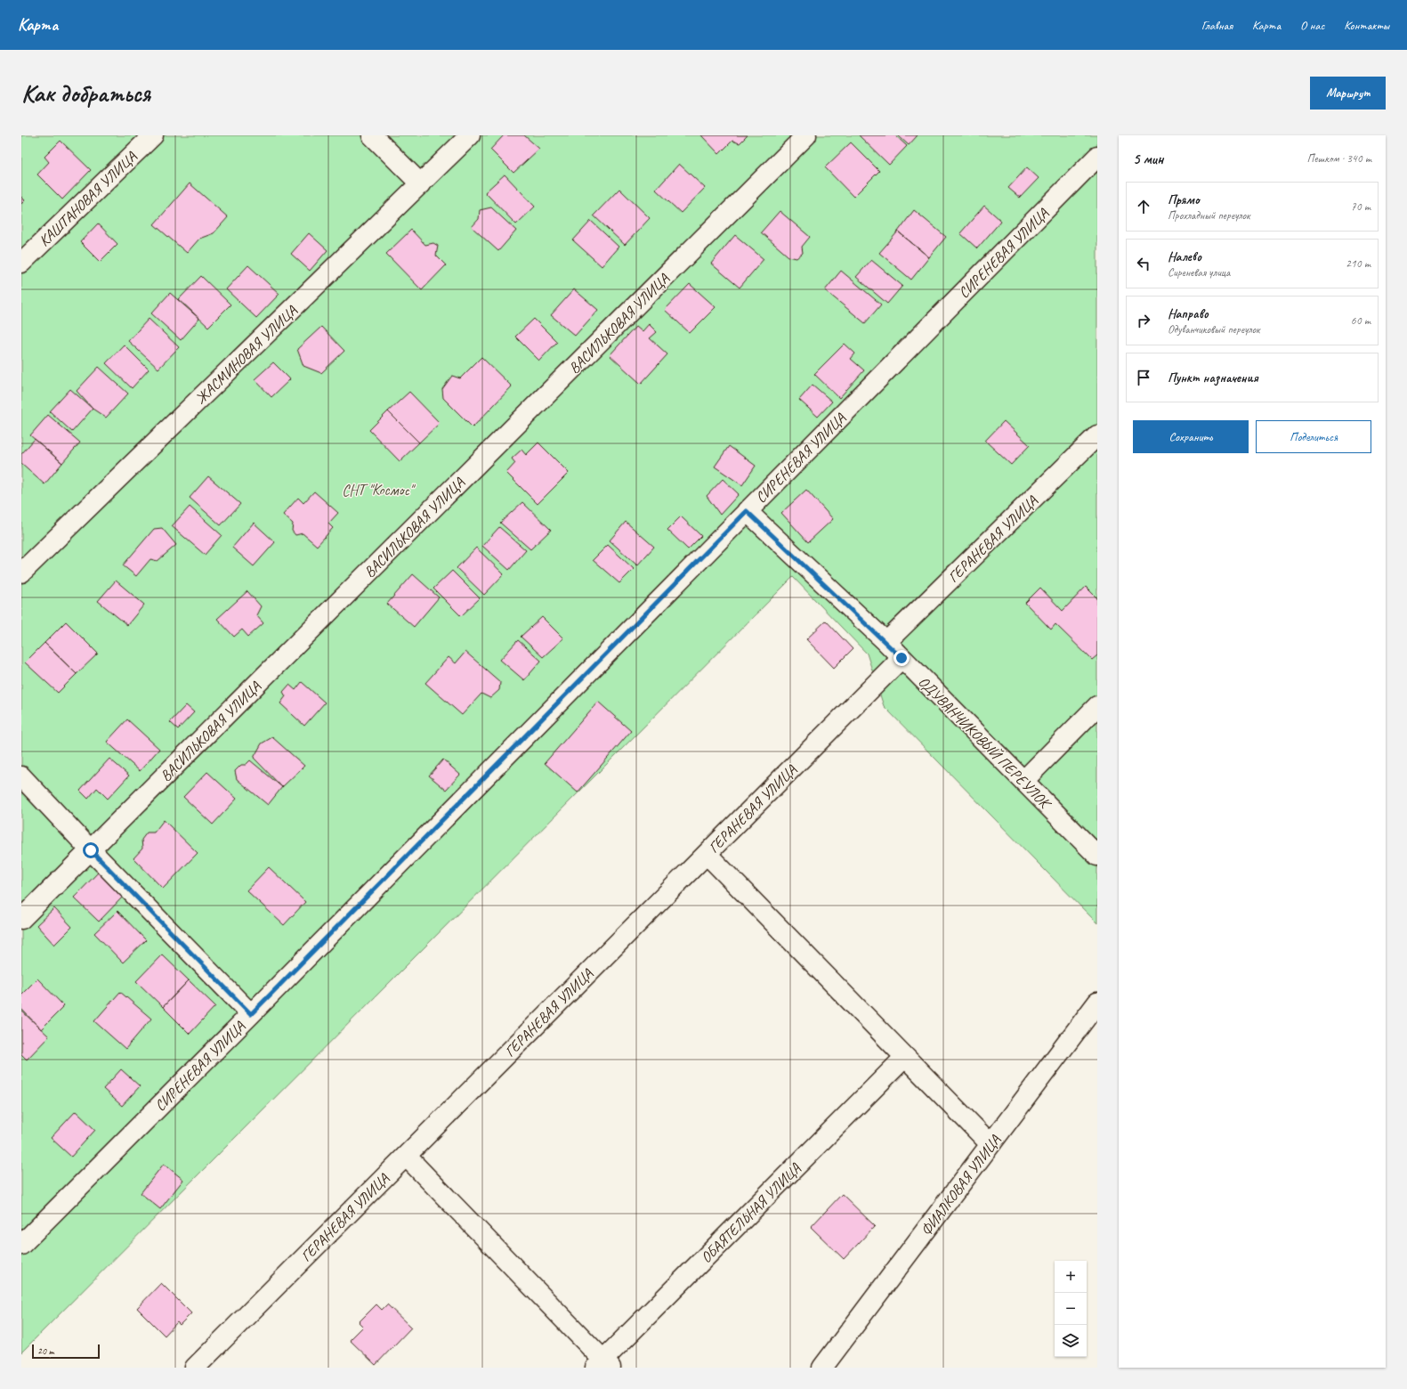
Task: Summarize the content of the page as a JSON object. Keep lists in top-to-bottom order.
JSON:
{
  "streets": {
    "lane": [
      "КАШТАНОВАЯ УЛИЦА",
      "СИРЕНЕВАЯ УЛИЦА",
      "ВАСИЛЬКОВАЯ УЛИЦА",
      "ЖАСМИНОВАЯ УЛИЦА",
      "ГЕРАНЕВАЯ УЛИЦА",
      "ОДУВАНЧИКОВЫЙ ПЕРЕУЛОК",
      "ФИАЛКОВАЯ УЛИЦА",
      "ОБАЯТЕЛЬНАЯ УЛИЦА"
    ]
  },
  "crossings": [
    ["СИРЕНЕВАЯ УЛИЦА", "ОДУВАНЧИКОВЫЙ ПЕРЕУЛОК"],
    ["ГЕРАНЕВАЯ УЛИЦА", "ОДУВАНЧИКОВЫЙ ПЕРЕУЛОК"]
  ],
  "parks": ["СНТ \"Космос\""],
  "scale_bar": "20 m",
  "page": {
    "header": "Карта",
    "nav": [
      "Главная",
      "Карта",
      "О нас",
      "Контакты"
    ],
    "buttons": [
      "Маршрут",
      ["Сохранить", "Поделиться"]
    ],
    "title": "Как добраться",
    "heading": ["5 мин", "Пешком · 340 m"],
    "list": [
      ["Прямо", "Прохладный переулок", "70 m"],
      ["Налево", "Сиреневая улица", "210 m"],
      ["Направо", "Одуванчиковый переулок", "60 m"],
      "Пункт назначения"
    ],
    "map_buttons": ["+", "−"],
    "scale": "20 m"
  }
}
